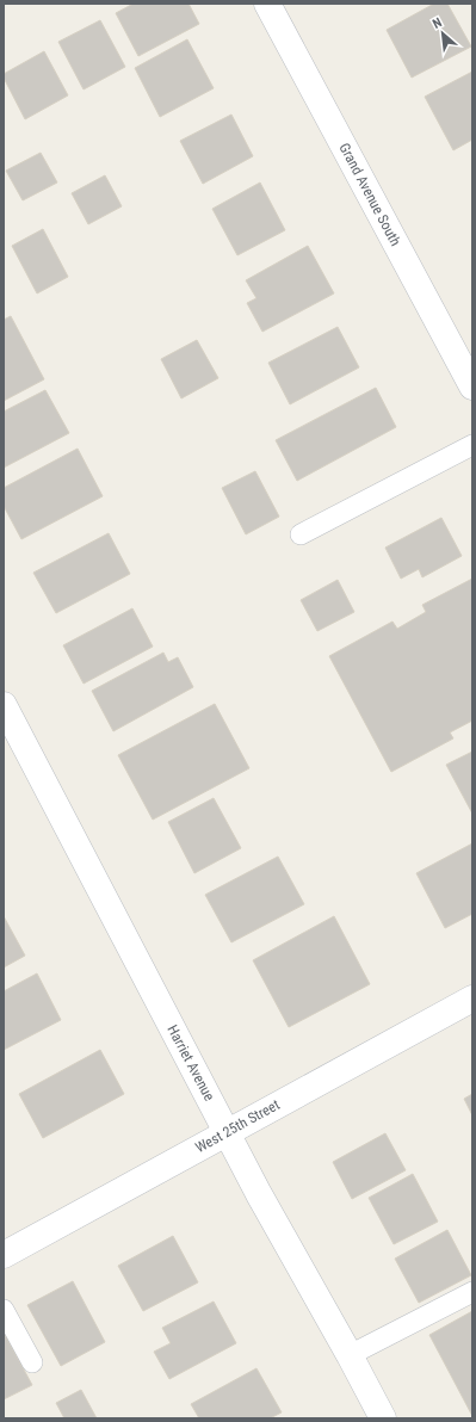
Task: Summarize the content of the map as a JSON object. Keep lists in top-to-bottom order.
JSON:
{
  "streets": {
    "street": ["Grand Avenue South", "Harriet Avenue", "West 25th Street"]
  },
  "crossings": [
    ["Harriet Avenue", "West 25th Street"]
  ],
  "north": "top left"
}
